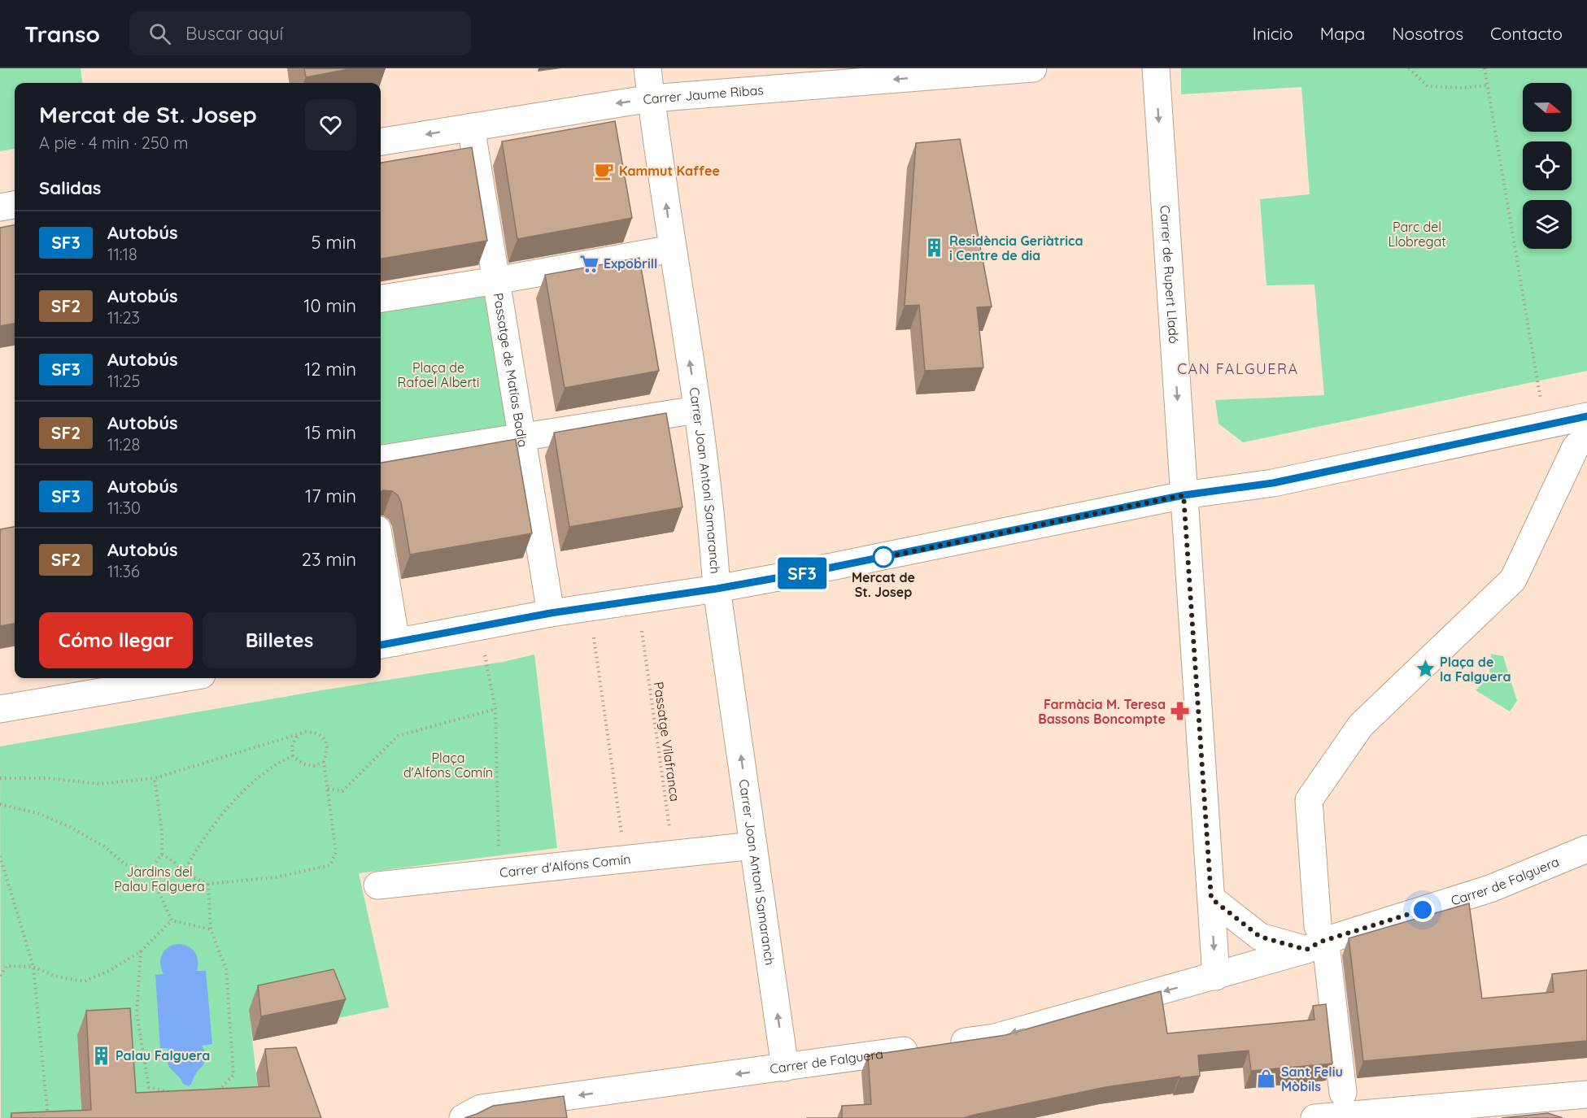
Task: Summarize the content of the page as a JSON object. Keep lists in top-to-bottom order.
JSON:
{
  "streets": {
    "street": [
      "Carrer Jaume Ribas",
      "Carrer de Rupert Lladó",
      "Passatge de Matías Badia",
      "Carrer Joan Antoni Samaranch",
      "Carrer d'Alfons Comín",
      "Carrer de Falguera"
    ],
    "path": ["Passatge Vilafranca"]
  },
  "crossings": [
    ["Carrer Jaume Ribas", "Passatge de Matías Badia"],
    ["Carrer Jaume Ribas", "Carrer Joan Antoni Samaranch"],
    ["Carrer de Rupert Lladó", "Carrer de Falguera"],
    ["Carrer Joan Antoni Samaranch", "Carrer d'Alfons Comín"],
    ["Carrer Joan Antoni Samaranch", "Carrer de Falguera"],
    ["Passatge Vilafranca", "Carrer d'Alfons Comín"]
  ],
  "one_way": ["Carrer de Rupert Lladó", "Carrer Joan Antoni Samaranch", "Carrer de Falguera"],
  "districts": ["CAN FALGUERA"],
  "parks": [
    "Parc del Llobregat",
    "Plaça de Rafael Alberti",
    "Plaça d'Alfons Comín",
    "Jardins del Palau Falguera"
  ],
  "places": {
    "cafe": ["Kammut Kaffee"],
    "building": ["Residència Geriàtrica i Centre de dia", "Palau Falguera"],
    "supermarket": ["Expobrill"],
    "other": ["Mercat de St. Josep"],
    "place": ["Plaça de la Falguera"],
    "pharmacy": ["Farmàcia M. Teresa Bassons Boncompte"],
    "shop": ["Sant Feliu Mòbils"]
  },
  "lines": ["bus line SF3"],
  "north": "right",
  "page": {
    "header": "Transo",
    "search": "Buscar aquí",
    "nav": [
      "Inicio",
      "Mapa",
      "Nosotros",
      "Contacto"
    ],
    "on_map": "SF3",
    "heading": [
      ["Mercat de St. Josep", "A pie · 4 min · 250 m"],
      "Salidas"
    ],
    "list": [
      {
        "mark": "SF3",
        "name": "Autobús",
        "note": "11:18",
        "value": "5 min"
      },
      {
        "mark": "SF2",
        "name": "Autobús",
        "note": "11:23",
        "value": "10 min"
      },
      {
        "mark": "SF3",
        "name": "Autobús",
        "note": "11:25",
        "value": "12 min"
      },
      {
        "mark": "SF2",
        "name": "Autobús",
        "note": "11:28",
        "value": "15 min"
      },
      {
        "mark": "SF3",
        "name": "Autobús",
        "note": "11:30",
        "value": "17 min"
      },
      {
        "mark": "SF2",
        "name": "Autobús",
        "note": "11:36",
        "value": "23 min"
      }
    ],
    "buttons": ["Cómo llegar", "Billetes"]
  }
}
